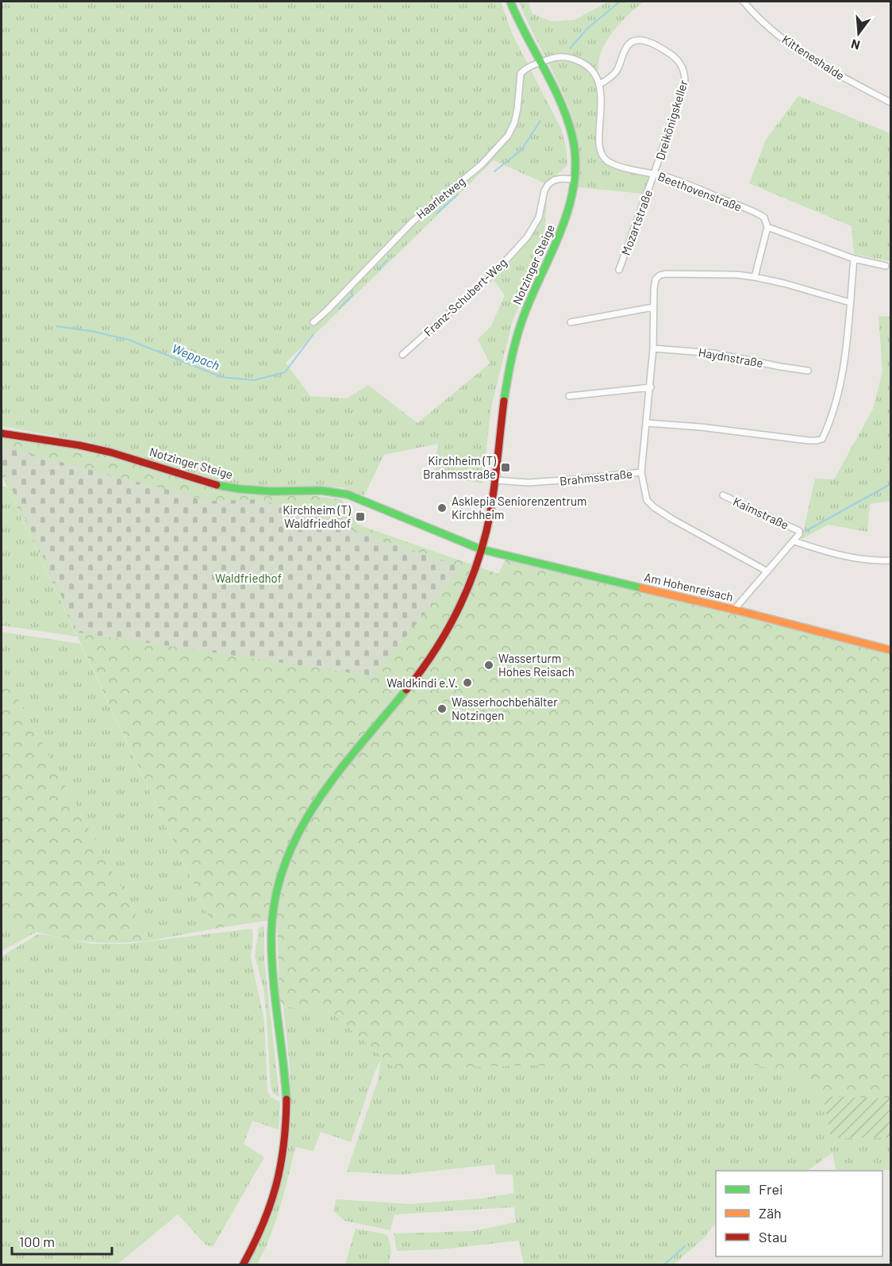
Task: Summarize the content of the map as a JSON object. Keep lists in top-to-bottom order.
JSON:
{
  "streets": {
    "main road": ["Notzinger Steige", "Am Hohenreisach"],
    "street": [
      "Kitteneshalde",
      "Dreikönigskeller",
      "Beethovenstraße",
      "Haarletweg",
      "Mozartstraße",
      "Franz-Schubert-Weg",
      "Haydnstraße",
      "Brahmsstraße",
      "Kaimstraße"
    ]
  },
  "crossings": [
    ["Dreikönigskeller", "Beethovenstraße"],
    ["Dreikönigskeller", "Mozartstraße"],
    ["Beethovenstraße", "Mozartstraße"],
    ["Haarletweg", "Notzinger Steige"],
    ["Notzinger Steige", "Franz-Schubert-Weg"],
    ["Notzinger Steige", "Brahmsstraße"],
    ["Notzinger Steige", "Am Hohenreisach"]
  ],
  "water": ["Weppach"],
  "parks": ["Waldfriedhof"],
  "places": {
    "transit": ["Kirchheim (T) Brahmsstraße", "Kirchheim (T) Waldfriedhof"],
    "other": [
      "Asklepia Seniorenzentrum Kirchheim",
      "Wasserturm Hohes Reisach",
      "Waldkindi e.V.",
      "Wasserhochbehälter Notzingen"
    ]
  },
  "legend": ["Frei", "Zäh", "Stau"],
  "scale_bar": "100 m",
  "north": "bottom"
}
